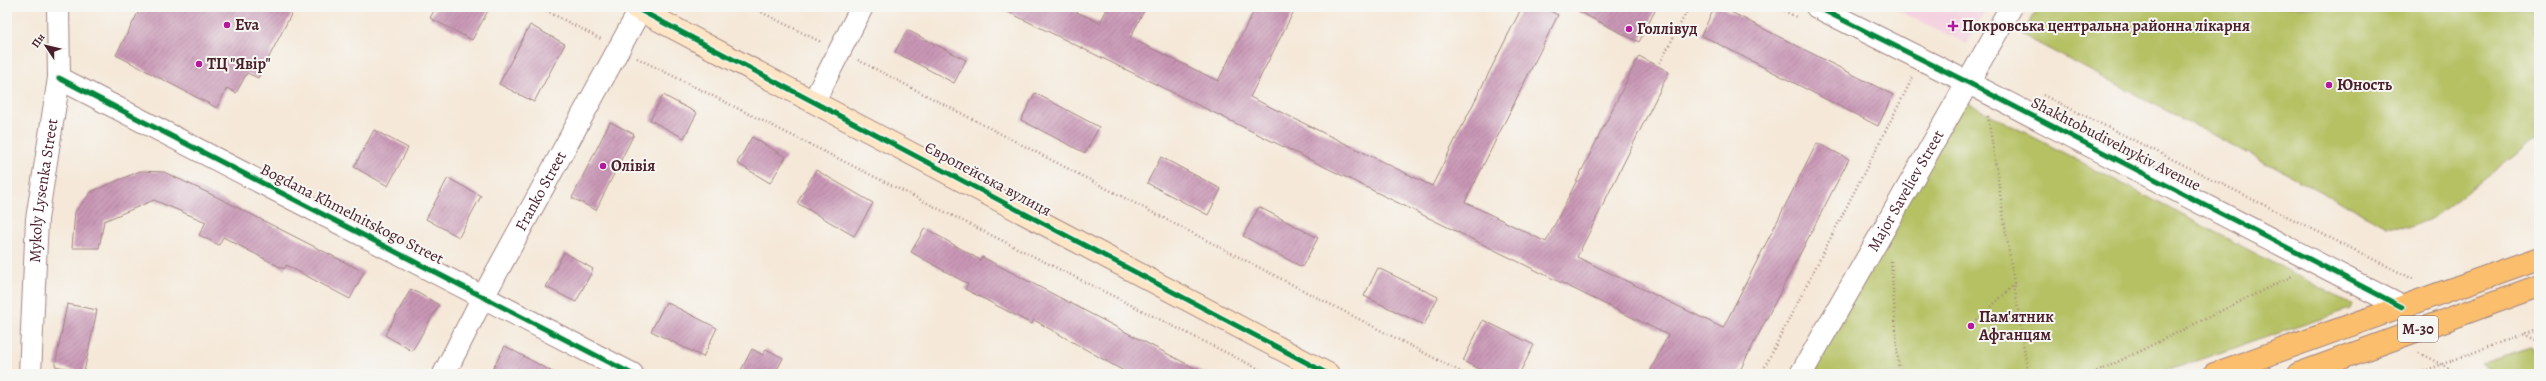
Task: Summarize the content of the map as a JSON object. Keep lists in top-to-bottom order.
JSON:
{
  "streets": {
    "highway": ["М-30"],
    "street": [
      "Shakhtobudivelnykiv Avenue",
      "Європейська вулиця",
      "Mykoly Lysenka Street",
      "Franko Street",
      "Major Saveliev Street",
      "Bogdana Khmelnitskogo Street"
    ]
  },
  "crossings": [
    ["Shakhtobudivelnykiv Avenue", "Major Saveliev Street"],
    ["Shakhtobudivelnykiv Avenue", "М-30"],
    ["Європейська вулиця", "Franko Street"],
    ["Mykoly Lysenka Street", "Bogdana Khmelnitskogo Street"],
    ["Franko Street", "Bogdana Khmelnitskogo Street"]
  ],
  "places": {
    "other": [
      "Eva",
      "Голлівуд",
      "ТЦ \"Явір\"",
      "Юность",
      "Олівія",
      "Пам'ятник Афганцям"
    ],
    "health": ["Покровська центральна районна лікарня"]
  },
  "north": "top left"
}
